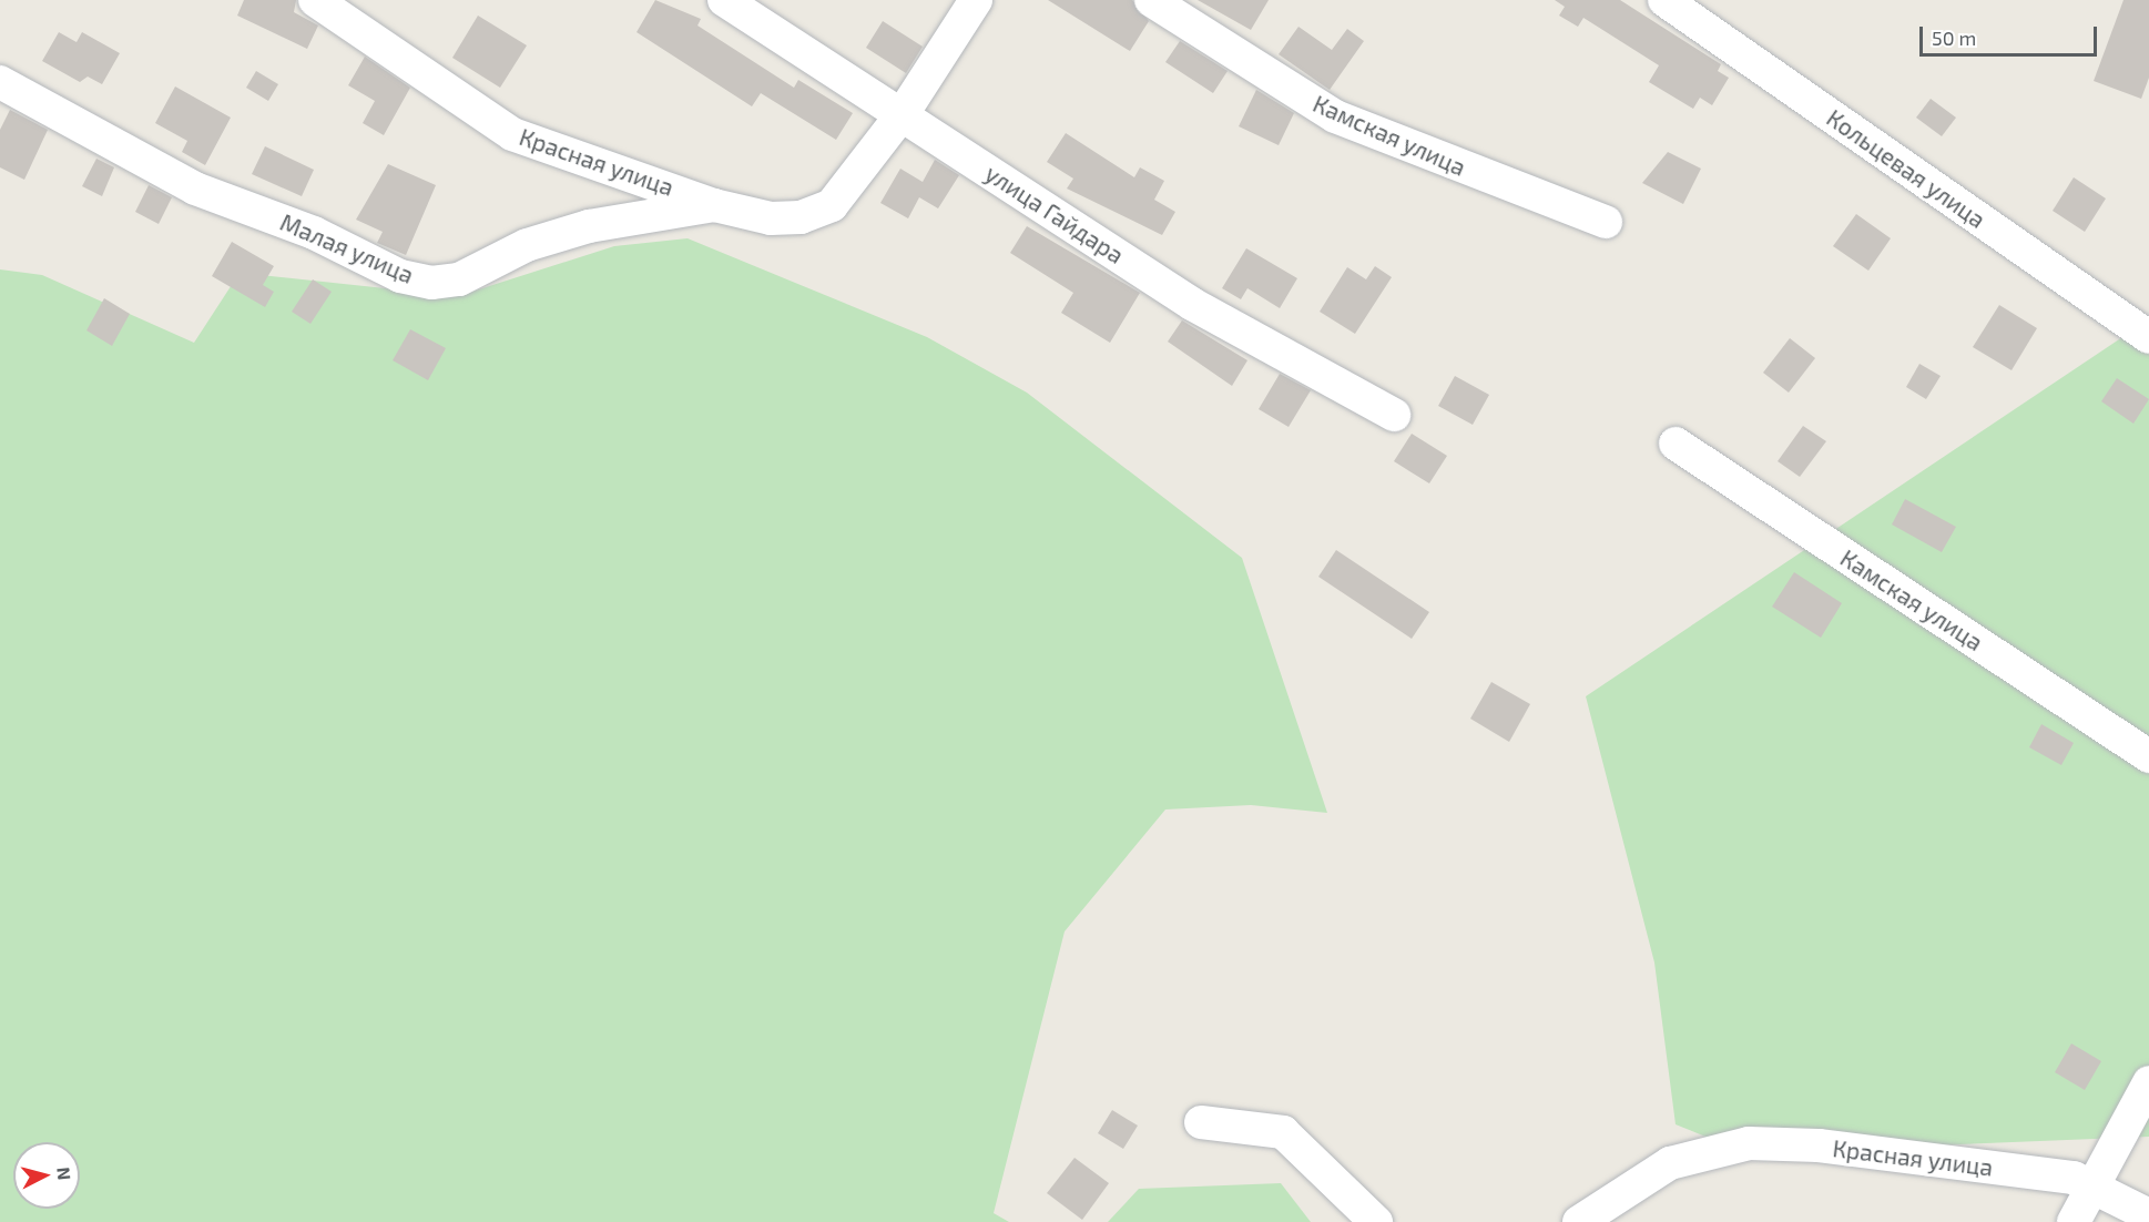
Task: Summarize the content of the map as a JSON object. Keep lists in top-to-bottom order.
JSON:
{
  "streets": {
    "street": [
      "Камская улица",
      "Красная улица",
      "Кольцевая улица",
      "улица Гайдара",
      "Малая улица"
    ]
  },
  "crossings": [
    ["Красная улица", "улица Гайдара"],
    ["Красная улица", "Малая улица"]
  ],
  "scale_bar": "50 m",
  "north": "right"
}
